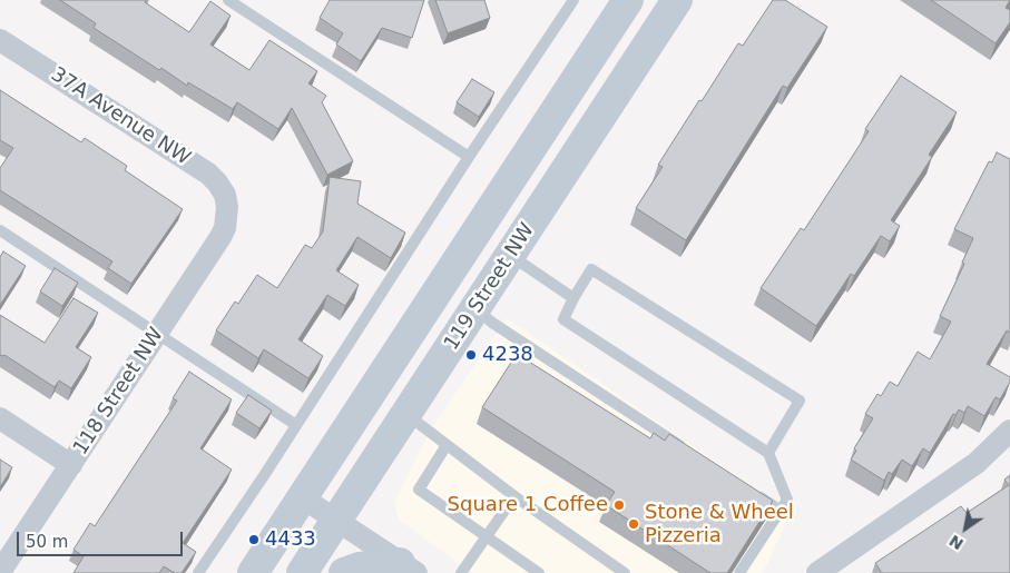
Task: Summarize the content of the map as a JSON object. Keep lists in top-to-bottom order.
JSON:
{
  "streets": {
    "main road": ["119 Street NW"],
    "street": ["37A Avenue NW", "118 Street NW"]
  },
  "crossings": [
    ["37A Avenue NW", "118 Street NW"]
  ],
  "places": [
    "4238",
    "Square 1 Coffee",
    "Stone & Wheel Pizzeria",
    "4433"
  ],
  "scale_bar": "50 m",
  "north": "bottom left"
}
